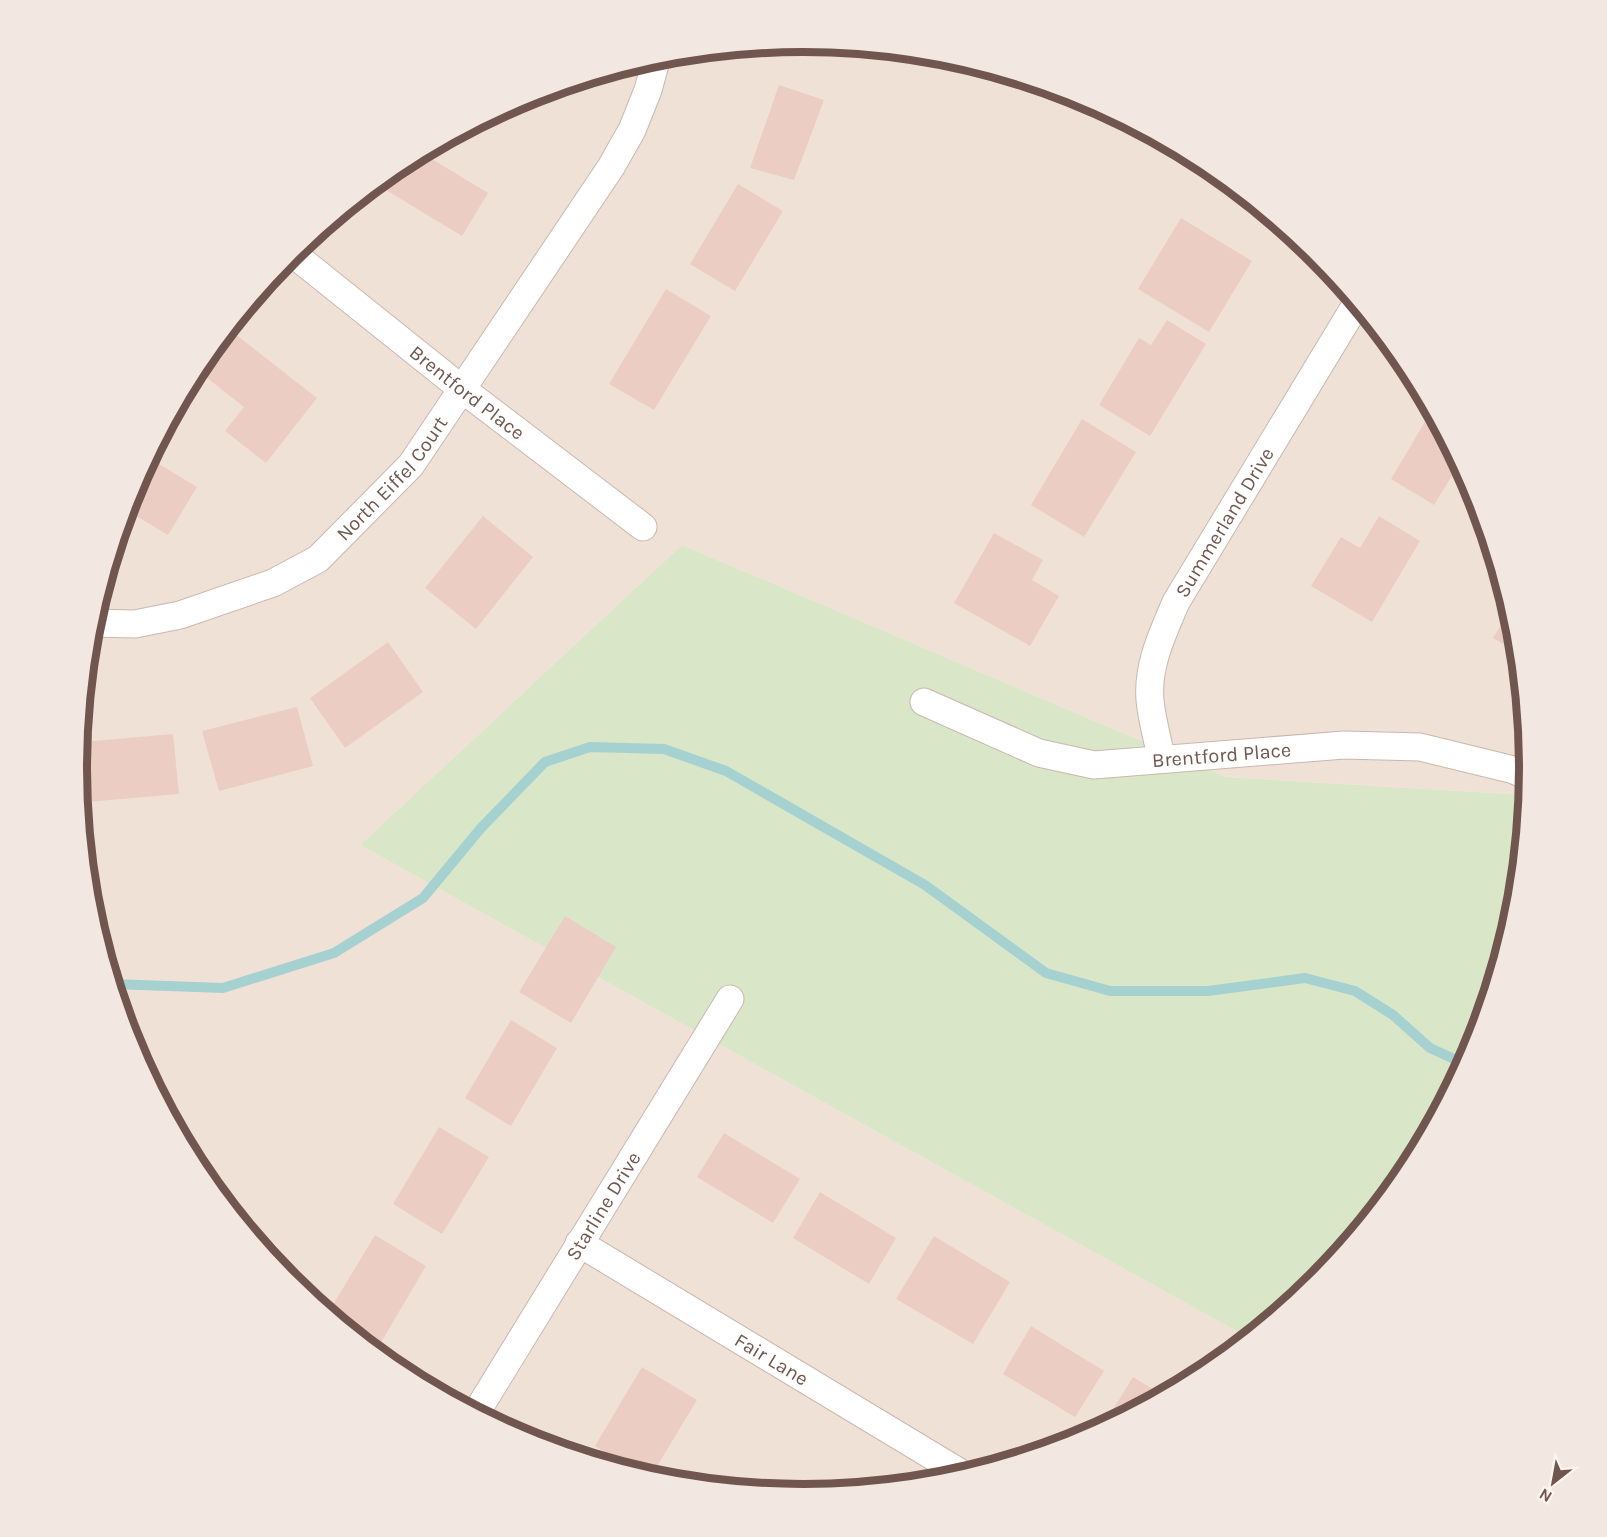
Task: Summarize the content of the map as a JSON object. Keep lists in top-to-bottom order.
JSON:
{
  "streets": {
    "street": [
      "Brentford Place",
      "North Eiffel Court",
      "Summerland Drive",
      "Starline Drive",
      "Fair Lane"
    ]
  },
  "crossings": [
    ["Brentford Place", "North Eiffel Court"],
    ["Brentford Place", "Summerland Drive"],
    ["Starline Drive", "Fair Lane"]
  ],
  "north": "bottom left"
}
